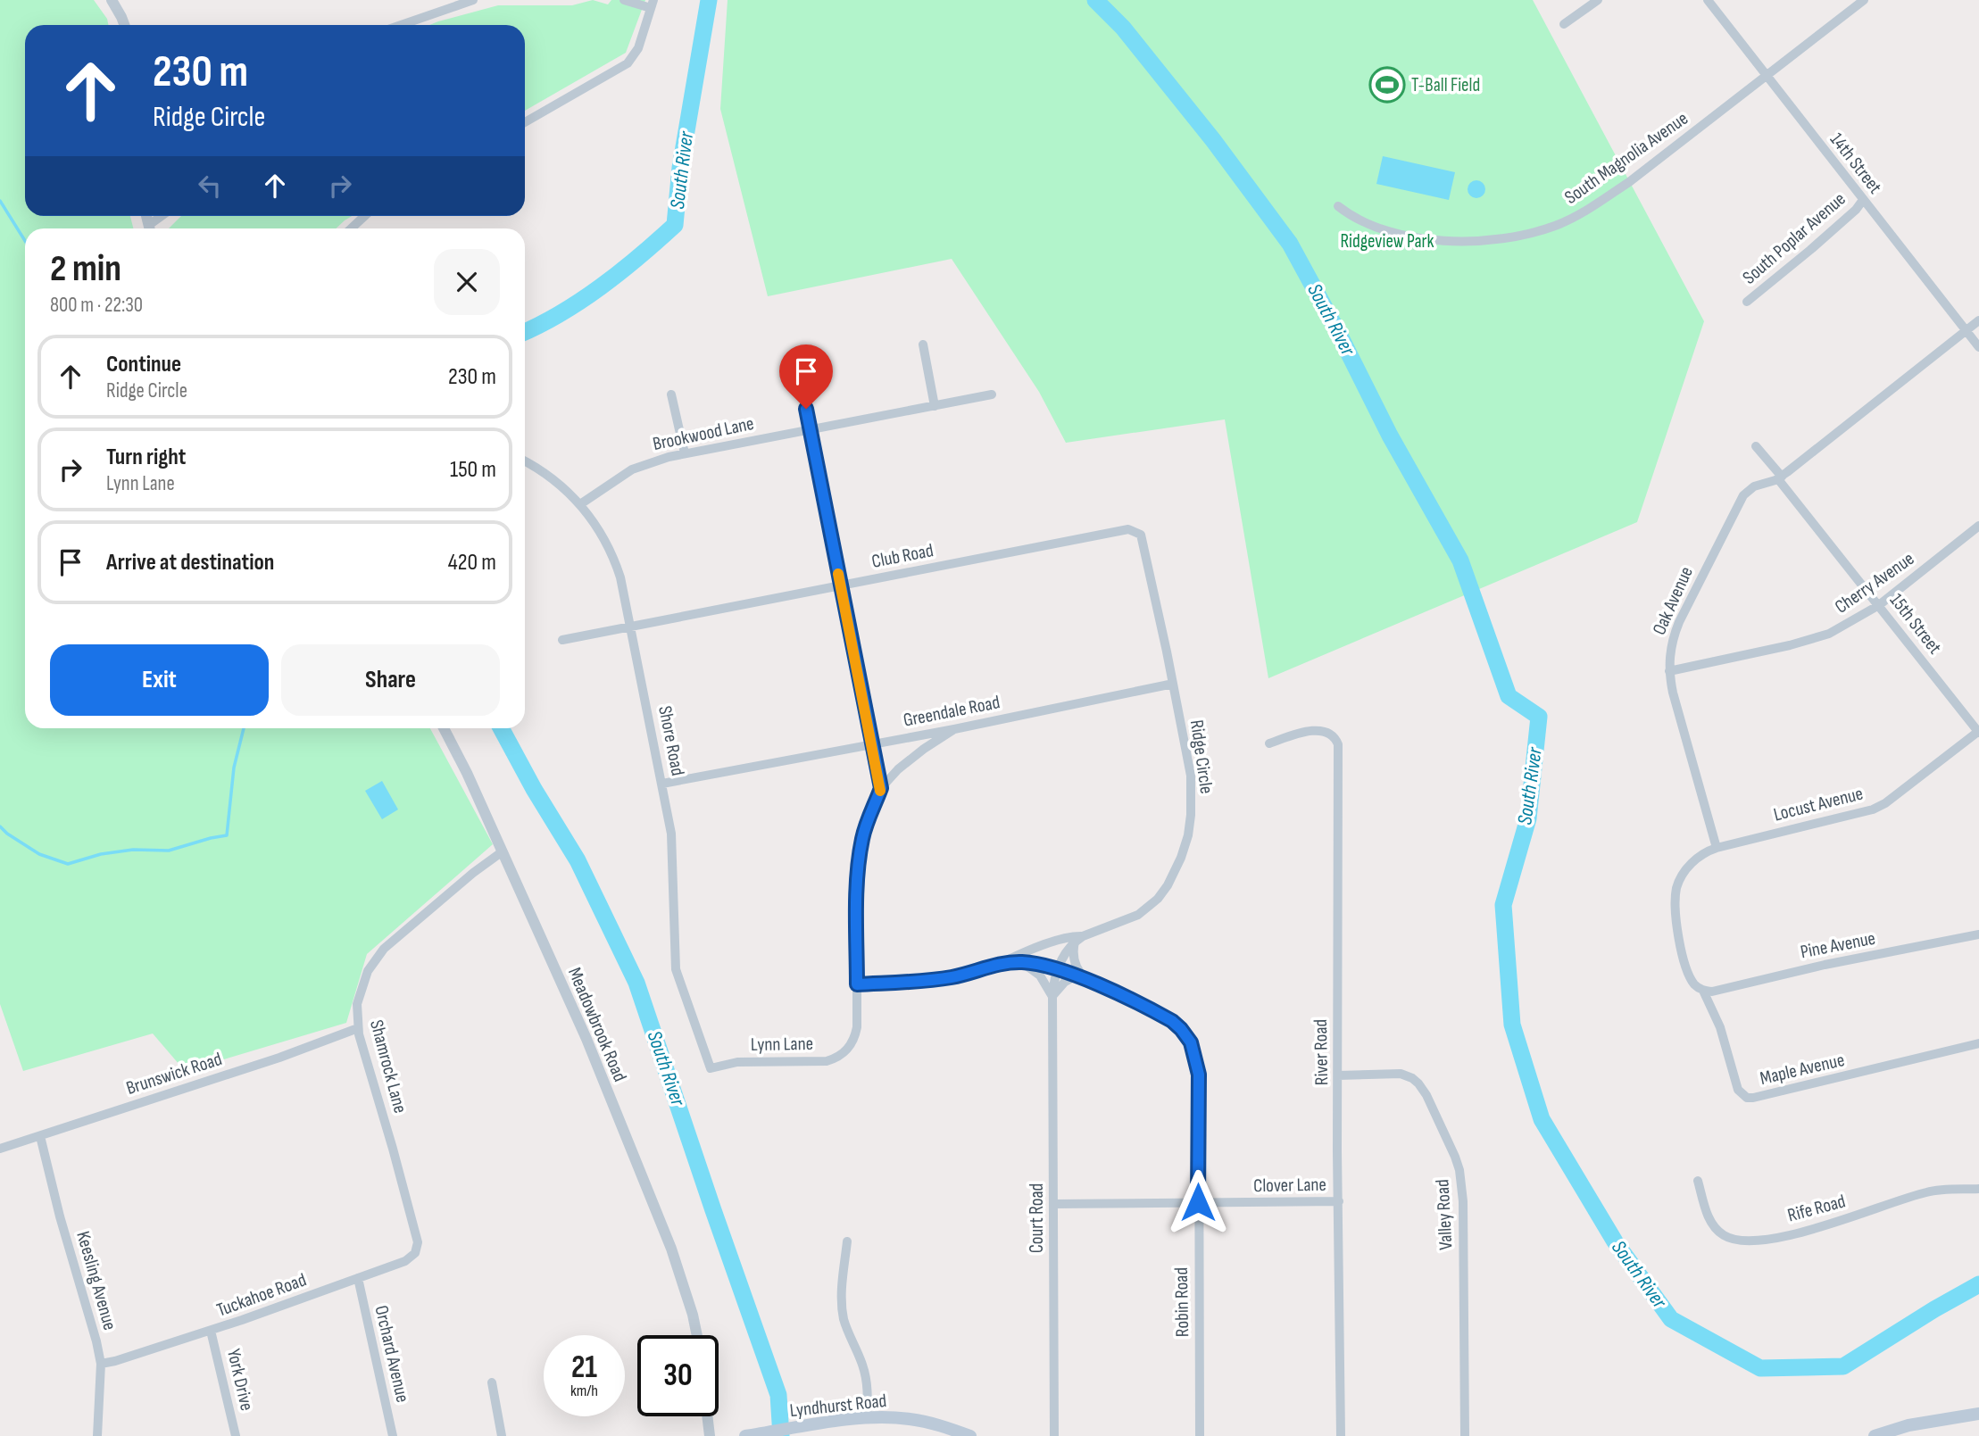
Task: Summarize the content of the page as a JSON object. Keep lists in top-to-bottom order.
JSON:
{
  "streets": {
    "main road": ["Lyndhurst Road"],
    "street": [
      "South Magnolia Avenue",
      "14th Street",
      "South Poplar Avenue",
      "Brookwood Lane",
      "Club Road",
      "Cherry Avenue",
      "Oak Avenue",
      "15th Street",
      "Greendale Road",
      "Shore Road",
      "Ridge Circle",
      "Locust Avenue",
      "Pine Avenue",
      "Meadowbrook Road",
      "Lynn Lane",
      "River Road",
      "Shamrock Lane",
      "Maple Avenue",
      "Brunswick Road",
      "Clover Lane",
      "Rife Road",
      "Valley Road",
      "Court Road",
      "Keesling Avenue",
      "Tuckahoe Road",
      "Robin Road",
      "Orchard Avenue",
      "York Drive"
    ]
  },
  "crossings": [
    ["South Magnolia Avenue", "14th Street"],
    ["14th Street", "South Poplar Avenue"],
    ["14th Street", "Oak Avenue"],
    ["Brookwood Lane", "Shore Road"],
    ["Club Road", "Shore Road"],
    ["Club Road", "Ridge Circle"],
    ["Cherry Avenue", "Oak Avenue"],
    ["Cherry Avenue", "15th Street"],
    ["Oak Avenue", "15th Street"],
    ["Oak Avenue", "Locust Avenue"],
    ["15th Street", "Locust Avenue"],
    ["Greendale Road", "Shore Road"],
    ["Greendale Road", "Ridge Circle"],
    ["Greendale Road", "Lynn Lane"],
    ["Shore Road", "Lynn Lane"],
    ["Ridge Circle", "Lynn Lane"],
    ["Ridge Circle", "Court Road"],
    ["Ridge Circle", "Robin Road"],
    ["Pine Avenue", "Maple Avenue"],
    ["Meadowbrook Road", "Shamrock Lane"],
    ["River Road", "Clover Lane"],
    ["River Road", "Valley Road"],
    ["Shamrock Lane", "Brunswick Road"],
    ["Shamrock Lane", "Tuckahoe Road"],
    ["Brunswick Road", "Keesling Avenue"],
    ["Clover Lane", "Court Road"],
    ["Clover Lane", "Robin Road"],
    ["Court Road", "Robin Road"],
    ["Keesling Avenue", "Tuckahoe Road"],
    ["Tuckahoe Road", "Orchard Avenue"],
    ["Tuckahoe Road", "York Drive"]
  ],
  "water": ["South River"],
  "parks": ["Ridgeview Park"],
  "places": {
    "sports": ["T-Ball Field"]
  },
  "page": {
    "turn": ["230 m", "Ridge Circle"],
    "heading": ["2 min", "800 m · 22:30"],
    "list": [
      {
        "name": "Continue",
        "note": "Ridge Circle",
        "value": "230 m"
      },
      {
        "name": "Turn right",
        "note": "Lynn Lane",
        "value": "150 m"
      },
      {
        "name": "Arrive at destination",
        "value": "420 m"
      }
    ],
    "buttons": ["Exit", "Share"],
    "speed": "21 km/h",
    "limit": "30"
  }
}
